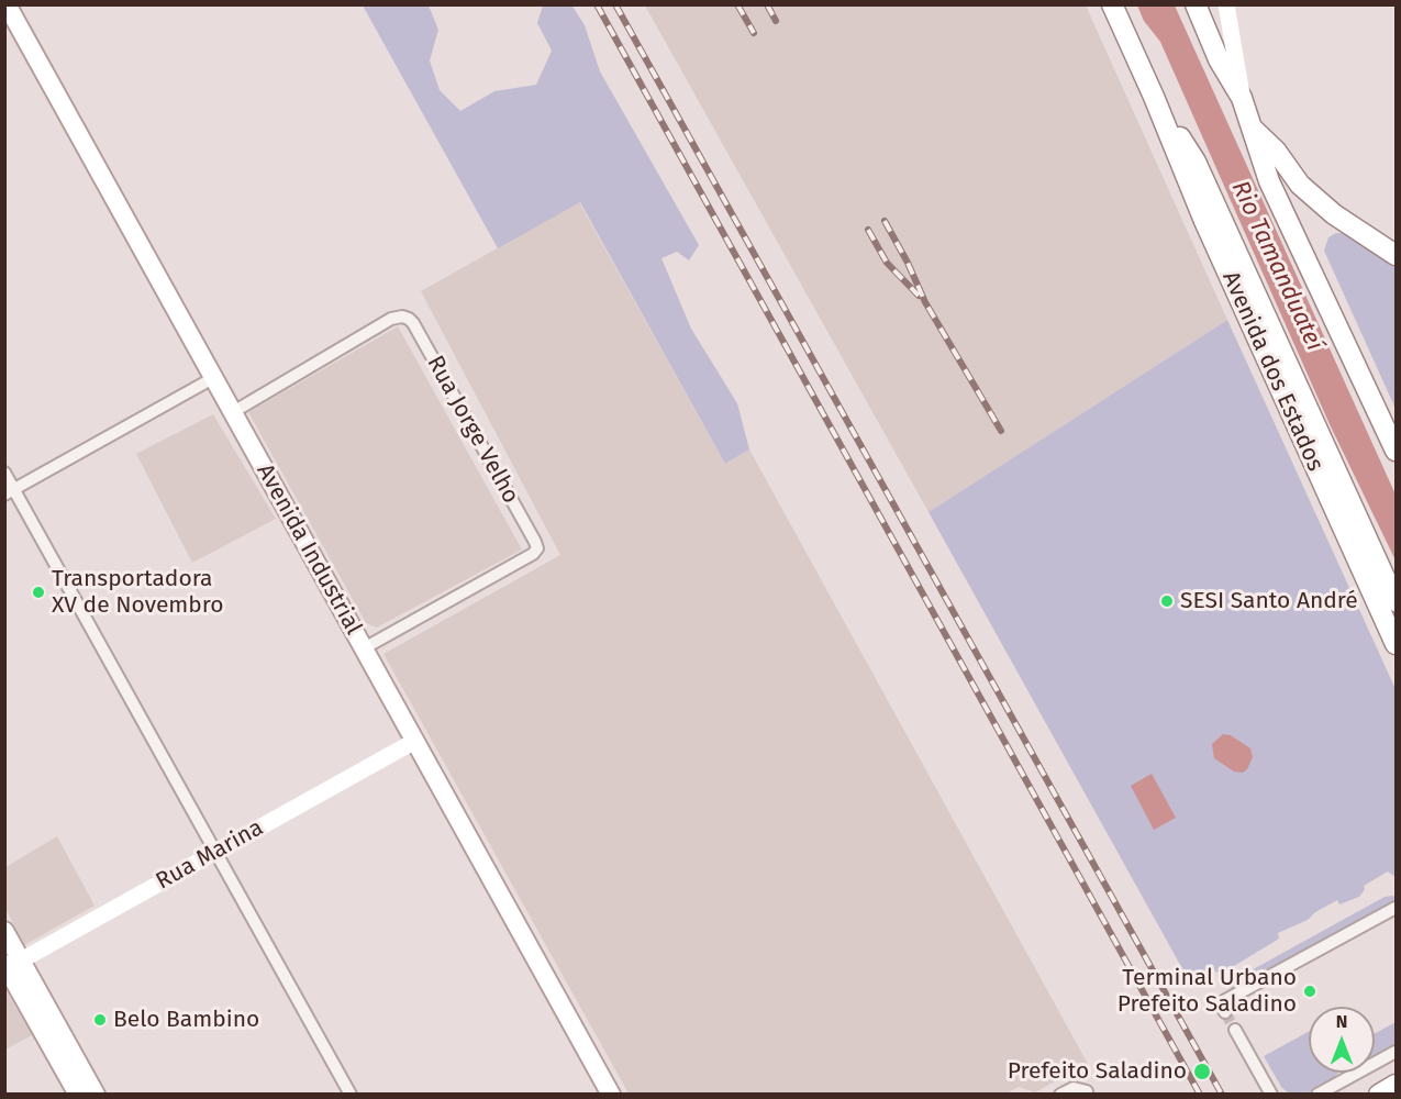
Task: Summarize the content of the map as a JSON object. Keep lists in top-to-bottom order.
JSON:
{
  "streets": {
    "highway": ["Avenida dos Estados"],
    "main road": ["Avenida Industrial"],
    "street": ["Rua Jorge Velho", "Rua Marina"]
  },
  "crossings": [
    ["Rua Jorge Velho", "Avenida Industrial"],
    ["Avenida Industrial", "Rua Marina"]
  ],
  "water": ["Rio Tamanduateí"],
  "places": [
    "Transportadora XV de Novembro",
    "SESI Santo André",
    "Terminal Urbano Prefeito Saladino",
    "Belo Bambino",
    "Prefeito Saladino"
  ],
  "north": "top"
}
